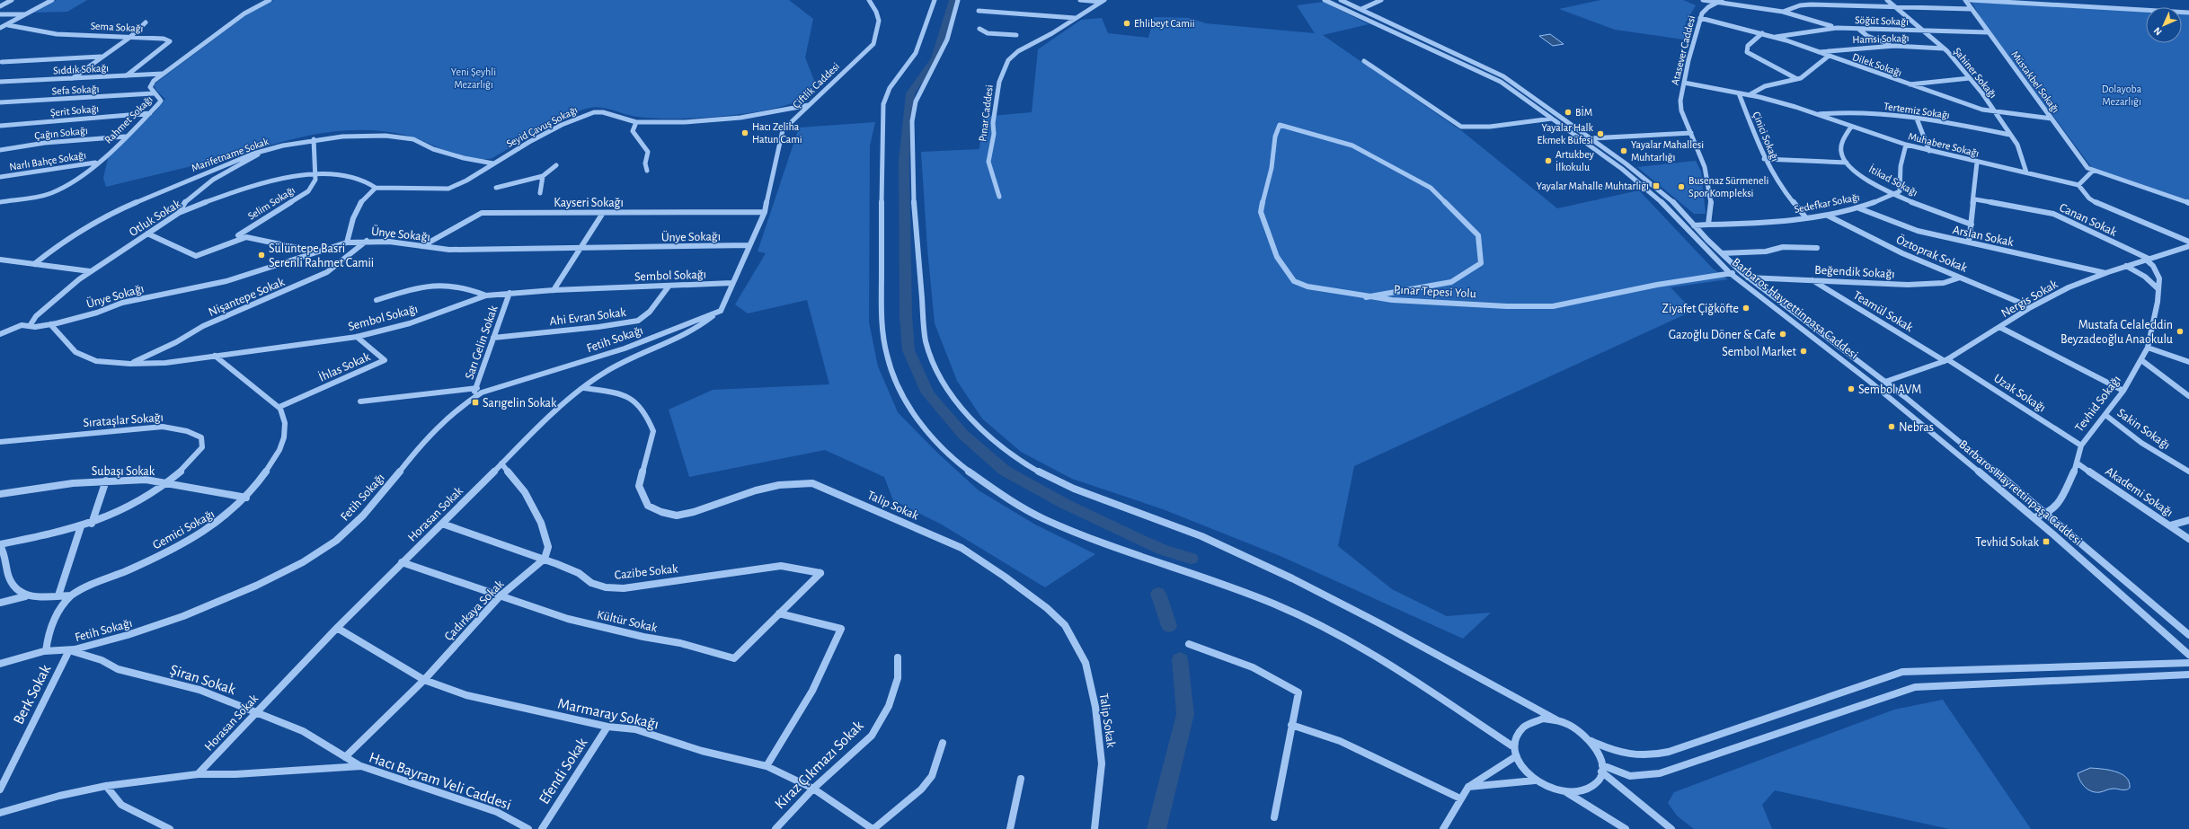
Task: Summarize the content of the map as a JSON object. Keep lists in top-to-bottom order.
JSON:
{
  "streets": {
    "street": [
      "Söğüt Sokağı",
      "Sema Sokağı",
      "Hamsi Sokağı",
      "Atasever Caddesi",
      "Dilek Sokağı",
      "Sıddık Sokağı",
      "Şahiner Sokağı",
      "Müstakbel Sokağı",
      "Çiftlik Caddesi",
      "Sefa Sokağı",
      "Şerit Sokağı",
      "Tertemiz Sokağı",
      "Pınar Caddesi",
      "Rahmet Sokağı",
      "Seyid Çavuş Sokağı",
      "Çağın Sokağı",
      "Çinici Sokağı",
      "Muhabere Sokağı",
      "Marifetname Sokak",
      "Narlı Bahçe Sokağı",
      "İtikad Sokağı",
      "Kayseri Sokağı",
      "Selim Sokağı",
      "Sedefkar Sokağı",
      "Otluk Sokak",
      "Canan Sokak",
      "Ünye Sokağı",
      "Arslan Sokak",
      "Öztoprak Sokak",
      "Beğendik Sokağı",
      "Sembol Sokağı",
      "Pınar Tepesi Yolu",
      "Nişantepe Sokak",
      "Nergis Sokak",
      "Barbaros Hayrettinpaşa Caddesi",
      "Teamül Sokak",
      "Ahi Evran Sokak",
      "Fetih Sokağı",
      "Sarı Gelin Sokak",
      "İhlas Sokak",
      "Uzak Sokağı",
      "Tevhid Sokağı",
      "Sırataşlar Sokağı",
      "Sakin Sokağı",
      "Subaşı Sokak",
      "Akademi Sokağı",
      "Talip Sokak",
      "Horasan Sokak",
      "Gemici Sokağı",
      "Cazibe Sokak",
      "Çadırkaya Sokak",
      "Kültür Sokak",
      "Şiran Sokak",
      "Berk Sokak",
      "Marmaray Sokağı",
      "Kiraz Çıkmazı Sokak",
      "Efendi Sokak",
      "Hacı Bayram Veli Caddesi"
    ]
  },
  "crossings": [
    ["Söğüt Sokağı", "Dilek Sokağı"],
    ["Söğüt Sokağı", "Şahiner Sokağı"],
    ["Söğüt Sokağı", "Müstakbel Sokağı"],
    ["Sema Sokağı", "Sıddık Sokağı"],
    ["Hamsi Sokağı", "Dilek Sokağı"],
    ["Hamsi Sokağı", "Şahiner Sokağı"],
    ["Atasever Caddesi", "Dilek Sokağı"],
    ["Atasever Caddesi", "Muhabere Sokağı"],
    ["Atasever Caddesi", "Sedefkar Sokağı"],
    ["Dilek Sokağı", "Şahiner Sokağı"],
    ["Dilek Sokağı", "Müstakbel Sokağı"],
    ["Sıddık Sokağı", "Rahmet Sokağı"],
    ["Şahiner Sokağı", "Tertemiz Sokağı"],
    ["Şahiner Sokağı", "Muhabere Sokağı"],
    ["Çiftlik Caddesi", "Seyid Çavuş Sokağı"],
    ["Çiftlik Caddesi", "Kayseri Sokağı"],
    ["Çiftlik Caddesi", "Ünye Sokağı"],
    ["Çiftlik Caddesi", "Sembol Sokağı"],
    ["Çiftlik Caddesi", "Fetih Sokağı"],
    ["Çiftlik Caddesi", "Horasan Sokak"],
    ["Sefa Sokağı", "Rahmet Sokağı"],
    ["Şerit Sokağı", "Rahmet Sokağı"],
    ["Tertemiz Sokağı", "Muhabere Sokağı"],
    ["Rahmet Sokağı", "Çağın Sokağı"],
    ["Rahmet Sokağı", "Narlı Bahçe Sokağı"],
    ["Seyid Çavuş Sokağı", "Marifetname Sokak"],
    ["Seyid Çavuş Sokağı", "Otluk Sokak"],
    ["Çinici Sokağı", "Muhabere Sokağı"],
    ["Çinici Sokağı", "Sedefkar Sokağı"],
    ["Marifetname Sokak", "Selim Sokağı"],
    ["İtikad Sokağı", "Sedefkar Sokağı"],
    ["Kayseri Sokağı", "Ünye Sokağı"],
    ["Selim Sokağı", "Otluk Sokak"],
    ["Sedefkar Sokağı", "Arslan Sokak"],
    ["Sedefkar Sokağı", "Öztoprak Sokak"],
    ["Otluk Sokak", "Ünye Sokağı"],
    ["Canan Sokak", "Nergis Sokak"],
    ["Canan Sokak", "Tevhid Sokağı"],
    ["Ünye Sokağı", "Sembol Sokağı"],
    ["Ünye Sokağı", "Nişantepe Sokak"],
    ["Arslan Sokak", "Nergis Sokak"],
    ["Öztoprak Sokak", "Beğendik Sokağı"],
    ["Öztoprak Sokak", "Nergis Sokak"],
    ["Beğendik Sokağı", "Barbaros Hayrettinpaşa Caddesi"],
    ["Beğendik Sokağı", "Teamül Sokak"],
    ["Sembol Sokağı", "Nişantepe Sokak"],
    ["Sembol Sokağı", "Ahi Evran Sokak"],
    ["Sembol Sokağı", "Sarı Gelin Sokak"],
    ["Sembol Sokağı", "İhlas Sokak"],
    ["Pınar Tepesi Yolu", "Barbaros Hayrettinpaşa Caddesi"],
    ["Nergis Sokak", "Barbaros Hayrettinpaşa Caddesi"],
    ["Nergis Sokak", "Teamül Sokak"],
    ["Nergis Sokak", "Uzak Sokağı"],
    ["Nergis Sokak", "Tevhid Sokağı"],
    ["Barbaros Hayrettinpaşa Caddesi", "Tevhid Sokağı"],
    ["Teamül Sokak", "Uzak Sokağı"],
    ["Ahi Evran Sokak", "Sarı Gelin Sokak"],
    ["Fetih Sokağı", "Sarı Gelin Sokak"],
    ["Fetih Sokağı", "Horasan Sokak"],
    ["Fetih Sokağı", "Gemici Sokağı"],
    ["Fetih Sokağı", "Şiran Sokak"],
    ["Fetih Sokağı", "Berk Sokak"],
    ["İhlas Sokak", "Gemici Sokağı"],
    ["Uzak Sokağı", "Tevhid Sokağı"],
    ["Tevhid Sokağı", "Sakin Sokağı"],
    ["Tevhid Sokağı", "Akademi Sokağı"],
    ["Sırataşlar Sokağı", "Subaşı Sokak"],
    ["Subaşı Sokak", "Gemici Sokağı"],
    ["Talip Sokak", "Horasan Sokak"],
    ["Horasan Sokak", "Cazibe Sokak"],
    ["Horasan Sokak", "Kültür Sokak"],
    ["Horasan Sokak", "Şiran Sokak"],
    ["Horasan Sokak", "Marmaray Sokağı"],
    ["Horasan Sokak", "Hacı Bayram Veli Caddesi"],
    ["Cazibe Sokak", "Çadırkaya Sokak"],
    ["Cazibe Sokak", "Kültür Sokak"],
    ["Çadırkaya Sokak", "Kültür Sokak"],
    ["Çadırkaya Sokak", "Şiran Sokak"],
    ["Çadırkaya Sokak", "Marmaray Sokağı"],
    ["Şiran Sokak", "Berk Sokak"],
    ["Şiran Sokak", "Hacı Bayram Veli Caddesi"],
    ["Marmaray Sokağı", "Kiraz Çıkmazı Sokak"],
    ["Marmaray Sokağı", "Efendi Sokak"]
  ],
  "parks": ["Yeni Şeyhli Mezarlığı", "Dolayoba Mezarlığı"],
  "places": {
    "other": [
      "Ehlibeyt Camii",
      "BİM",
      "Hacı Zeliha Hatun Cami",
      "Yayalar Halk Ekmek Büfesi",
      "Yayalar Mahallesi Muhtarlığı",
      "Artukbey İlkokulu",
      "Busenaz Sürmeneli Spor Kompleksi",
      "Sülüntepe Basri Serenli Rahmet Camii",
      "Ziyafet Çiğköfte",
      "Mustafa Celaleddin Beyzadeoğlu Anaokulu",
      "Gazoğlu Döner & Cafe",
      "Sembol Market",
      "Sembol AVM",
      "Nebras"
    ],
    "transit": ["Yayalar Mahalle Muhtarlığı", "Sarıgelin Sokak", "Tevhid Sokak"]
  },
  "north": "bottom left"
}
